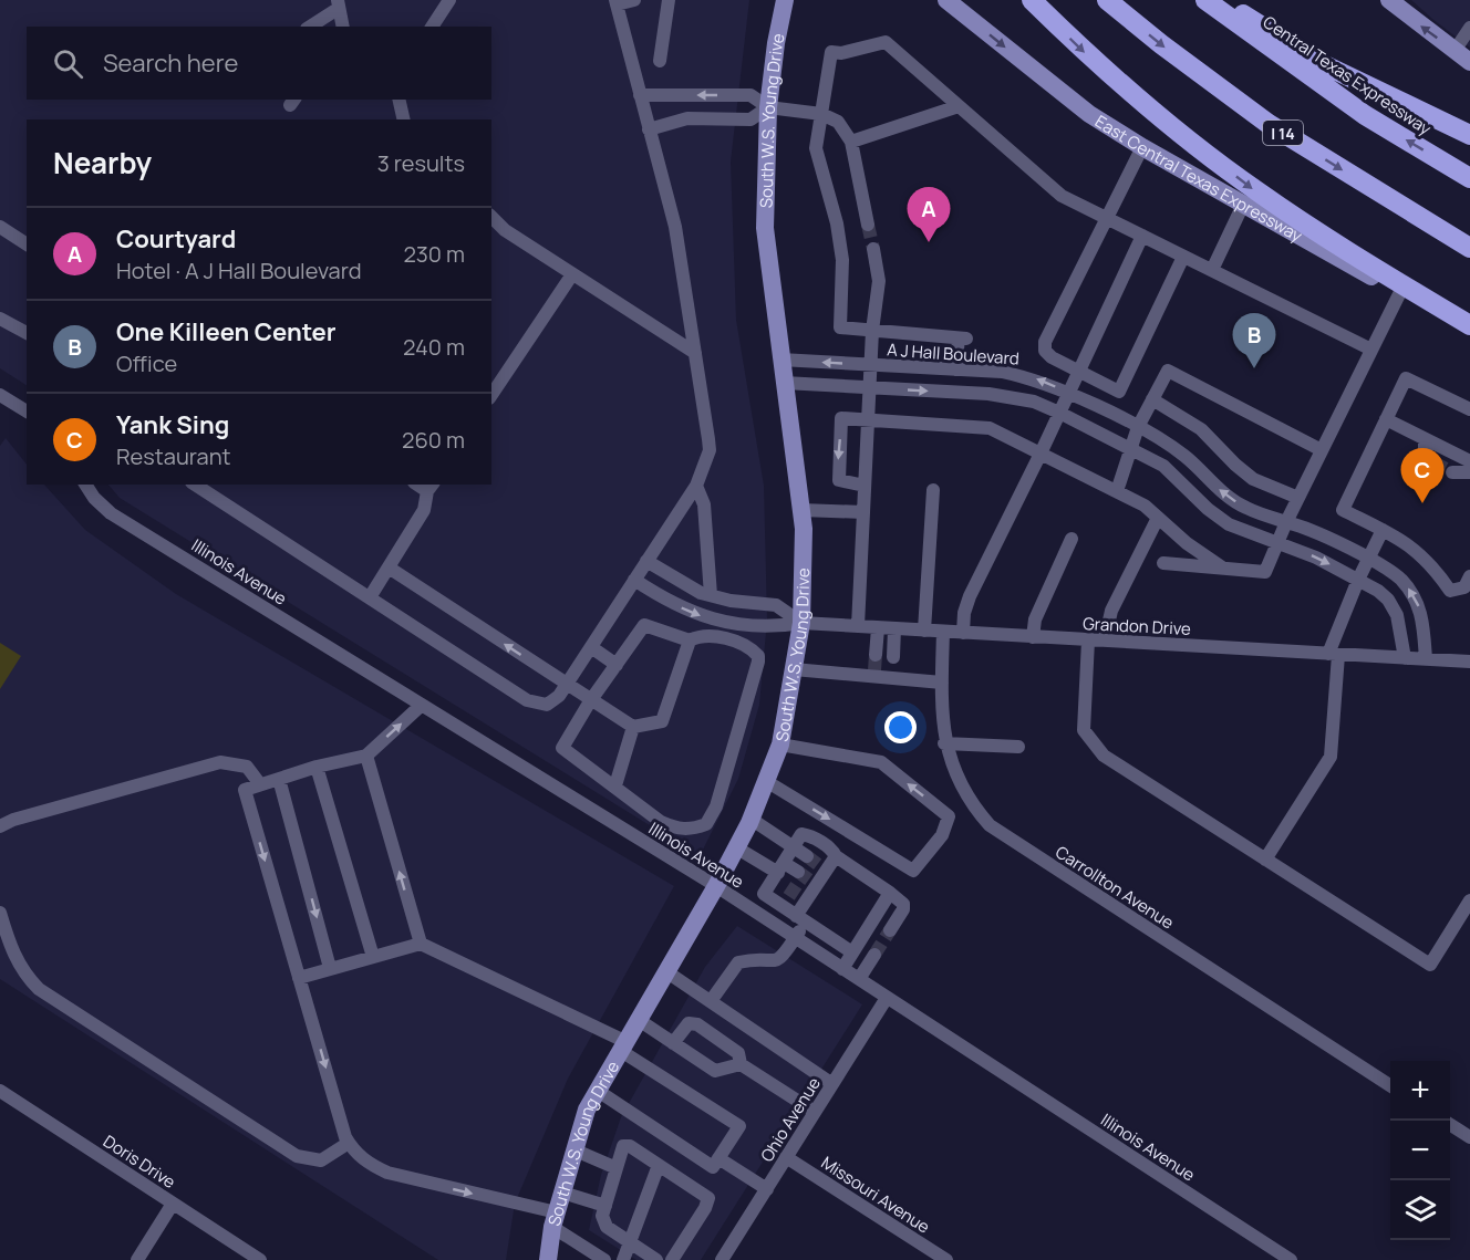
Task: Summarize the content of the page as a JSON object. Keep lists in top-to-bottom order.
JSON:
{
  "streets": {
    "highway": ["Central Texas Expressway", "I 14"],
    "main road": ["South W.S. Young Drive", "East Central Texas Expressway"],
    "street": [
      "A J Hall Boulevard",
      "Illinois Avenue",
      "Grandon Drive",
      "Carrollton Avenue",
      "Ohio Avenue",
      "Doris Drive",
      "Missouri Avenue"
    ]
  },
  "crossings": [
    ["South W.S. Young Drive", "A J Hall Boulevard"],
    ["South W.S. Young Drive", "Illinois Avenue"],
    ["South W.S. Young Drive", "Grandon Drive"],
    ["A J Hall Boulevard", "Grandon Drive"],
    ["Illinois Avenue", "Ohio Avenue"],
    ["Grandon Drive", "Carrollton Avenue"],
    ["Ohio Avenue", "Missouri Avenue"]
  ],
  "one_way": ["East Central Texas Expressway"],
  "page": {
    "search": "Search here",
    "heading": ["Nearby", "3 results"],
    "pins": ["A", "B", "C"],
    "list": [
      {
        "mark": "A",
        "name": "Courtyard",
        "note": "Hotel · A J Hall Boulevard",
        "value": "230 m"
      },
      {
        "mark": "B",
        "name": "One Killeen Center",
        "note": "Office",
        "value": "240 m"
      },
      {
        "mark": "C",
        "name": "Yank Sing",
        "note": "Restaurant",
        "value": "260 m"
      }
    ],
    "map_buttons": ["+", "−"]
  }
}
